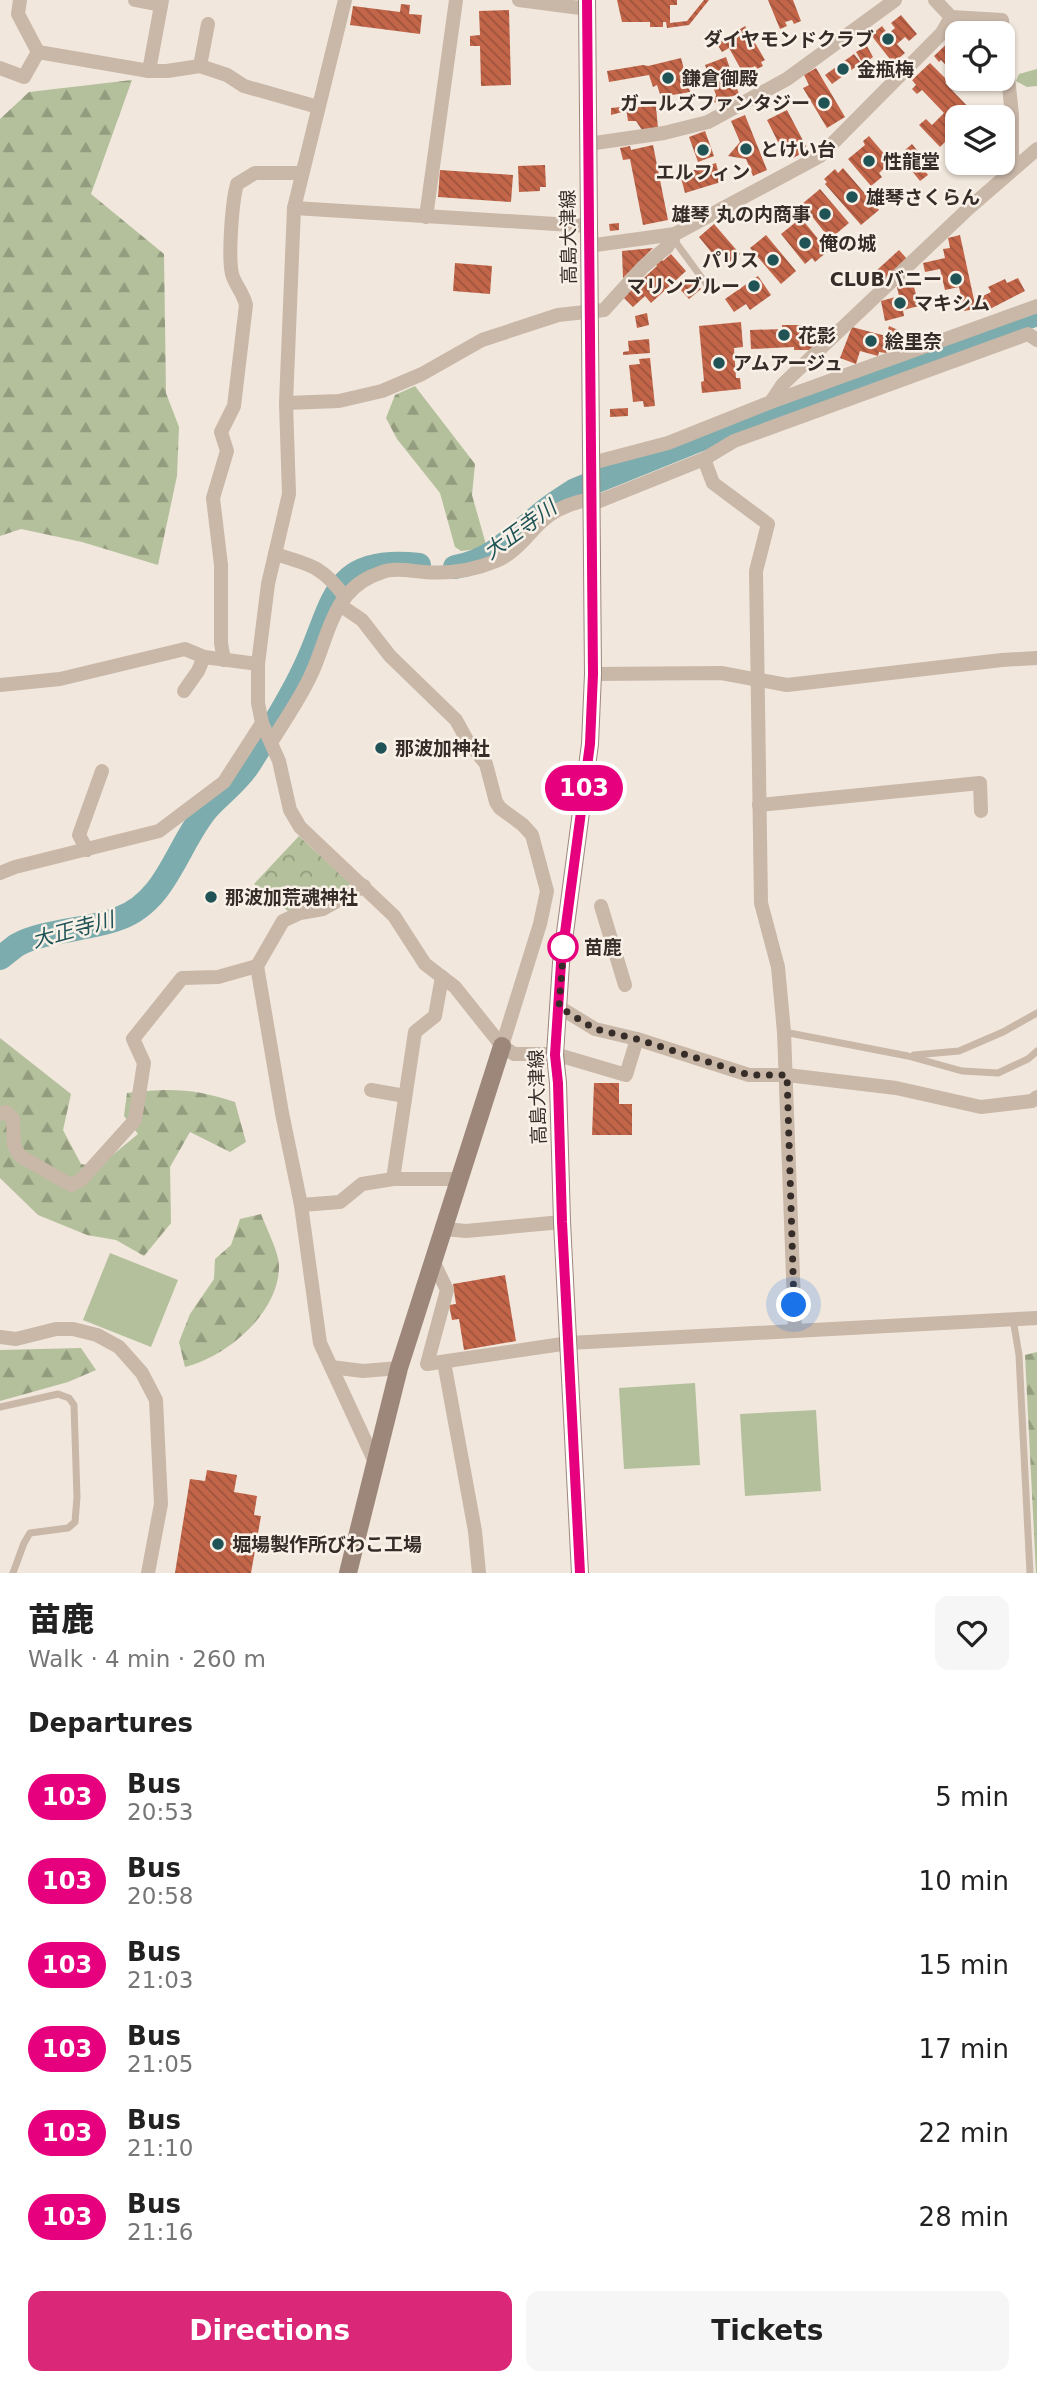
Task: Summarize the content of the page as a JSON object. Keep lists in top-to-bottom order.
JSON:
{
  "streets": {
    "main road": ["高島大津線"]
  },
  "water": ["大正寺川"],
  "places": [
    "ダイヤモンドクラブ",
    "金瓶梅",
    "鎌倉御殿",
    "ガールズファンタジー",
    "とけい台",
    "エルフィン",
    "性龍堂",
    "雄琴さくらん",
    "雄琴 丸の内商事",
    "俺の城",
    "パリス",
    "CLUBバニー",
    "マリンブルー",
    "マキシム",
    "花影",
    "絵里奈",
    "アムアージュ",
    "那波加神社",
    "那波加荒魂神社",
    "苗鹿",
    "堀場製作所びわこ工場"
  ],
  "lines": ["bus line 103"],
  "page": {
    "on_map": "103",
    "heading": [
      ["苗鹿", "Walk · 4 min · 260 m"],
      "Departures"
    ],
    "list": [
      {
        "mark": "103",
        "name": "Bus",
        "note": "20:53",
        "value": "5 min"
      },
      {
        "mark": "103",
        "name": "Bus",
        "note": "20:58",
        "value": "10 min"
      },
      {
        "mark": "103",
        "name": "Bus",
        "note": "21:03",
        "value": "15 min"
      },
      {
        "mark": "103",
        "name": "Bus",
        "note": "21:05",
        "value": "17 min"
      },
      {
        "mark": "103",
        "name": "Bus",
        "note": "21:10",
        "value": "22 min"
      },
      {
        "mark": "103",
        "name": "Bus",
        "note": "21:16",
        "value": "28 min"
      }
    ],
    "buttons": ["Directions", "Tickets"]
  }
}
